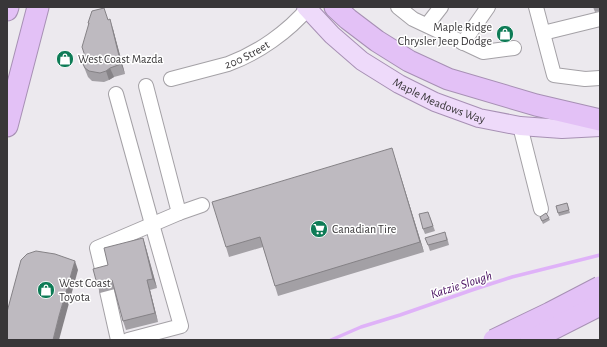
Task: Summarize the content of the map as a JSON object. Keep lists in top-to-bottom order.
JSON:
{
  "streets": {
    "main road": ["Maple Meadows Way"],
    "street": ["200 Street"]
  },
  "crossings": [
    ["200 Street", "Maple Meadows Way"]
  ],
  "water": ["Katzie Slough"],
  "places": {
    "shop": ["Maple Ridge Chrysler Jeep Dodge", "West Coast Mazda", "West Coast Toyota"],
    "supermarket": ["Canadian Tire"]
  }
}
